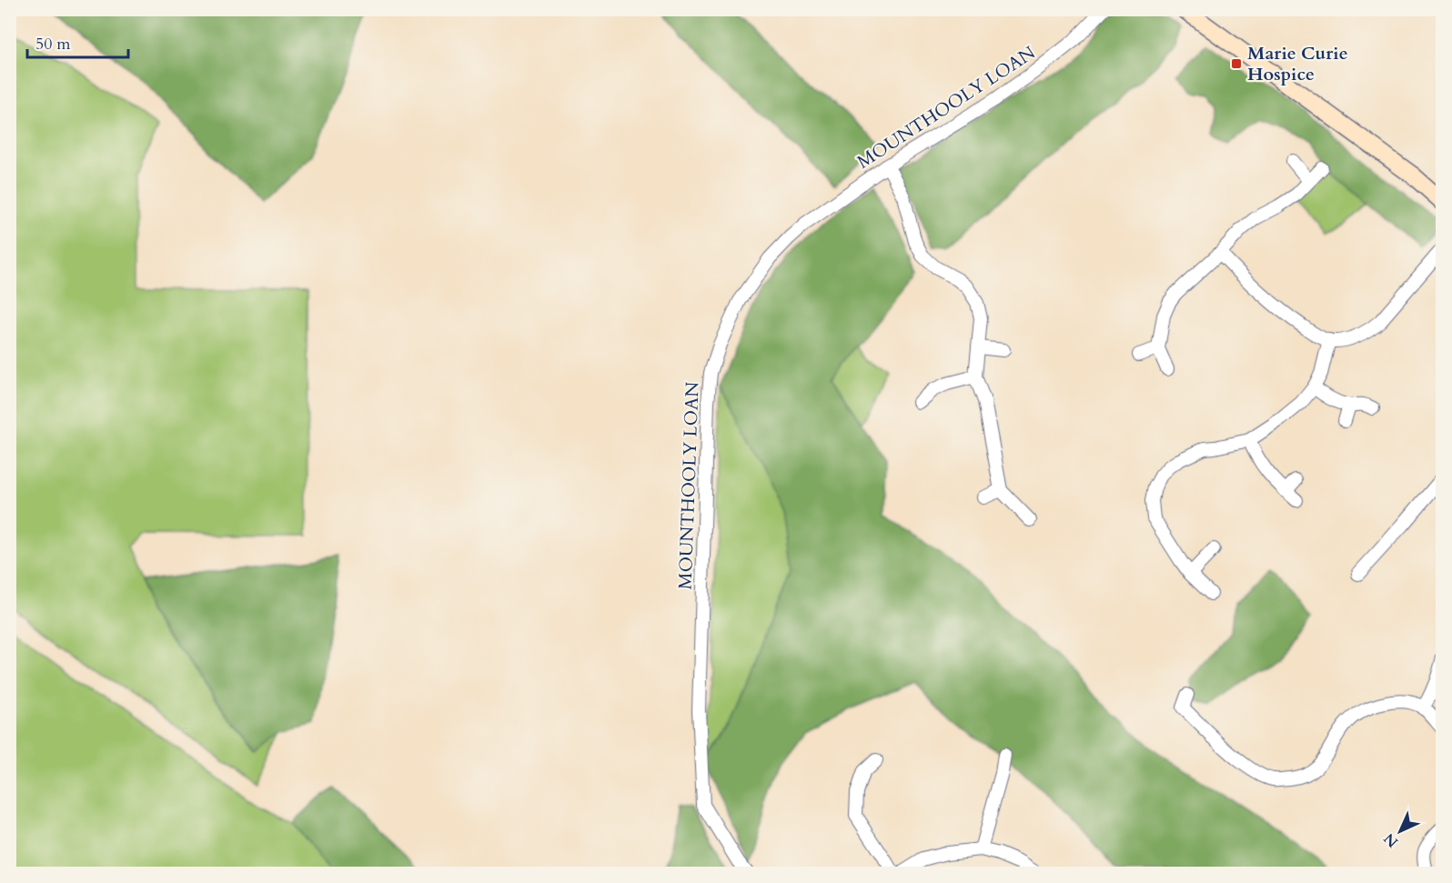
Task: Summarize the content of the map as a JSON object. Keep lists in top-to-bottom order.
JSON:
{
  "streets": {
    "street": ["MOUNTHOOLY LOAN"]
  },
  "places": {
    "transit": ["Marie Curie Hospice"]
  },
  "scale_bar": "50 m",
  "north": "bottom left"
}
